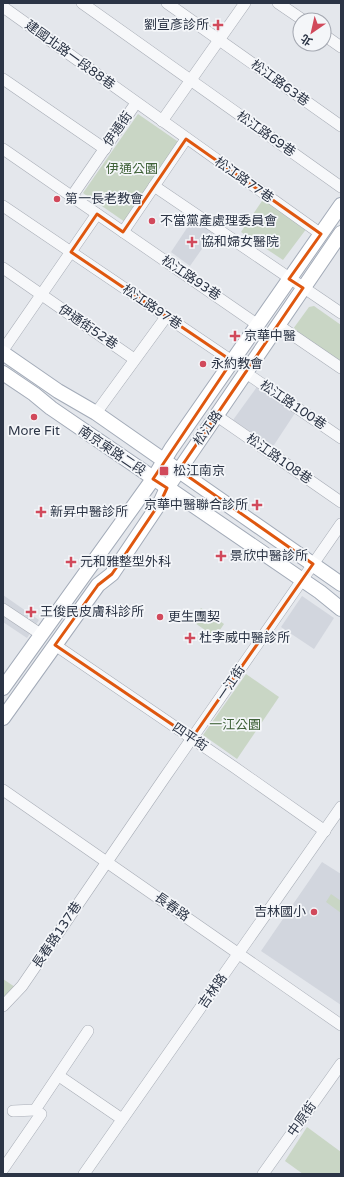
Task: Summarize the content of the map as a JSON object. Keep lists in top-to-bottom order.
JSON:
{
  "streets": {
    "main road": ["松江路", "南京東路二段"],
    "street": [
      "建國北路一段88巷",
      "松江路63巷",
      "伊通街",
      "松江路69巷",
      "松江路77巷",
      "松江路93巷",
      "松江路97巷",
      "伊通街52巷",
      "松江路100巷",
      "松江路108巷",
      "一江街",
      "四平街",
      "長春路",
      "長春路137巷",
      "吉林路",
      "中原街"
    ]
  },
  "crossings": [
    ["建國北路一段88巷", "伊通街"],
    ["伊通街", "松江路77巷"],
    ["松江路77巷", "松江路"],
    ["松江路93巷", "松江路"],
    ["松江路97巷", "松江路"],
    ["松江路100巷", "松江路"],
    ["松江路", "南京東路二段"],
    ["松江路", "松江路108巷"],
    ["松江路", "四平街"],
    ["南京東路二段", "一江街"],
    ["一江街", "四平街"],
    ["一江街", "長春路"],
    ["一江街", "長春路137巷"],
    ["四平街", "吉林路"],
    ["長春路", "長春路137巷"],
    ["長春路", "吉林路"]
  ],
  "parks": ["伊通公園", "一江公園"],
  "places": {
    "health": [
      "劉宣彥診所",
      "協和婦女醫院",
      "京華中醫",
      "京華中醫聯合診所",
      "新昇中醫診所",
      "景欣中醫診所",
      "元和雅整型外科",
      "王俊民皮膚科診所",
      "杜李威中醫診所"
    ],
    "other": [
      "第一長老教會",
      "不當黨產處理委員會",
      "永約教會",
      "More Fit",
      "更生團契",
      "吉林國小"
    ],
    "transit": ["松江南京"]
  },
  "north": "bottom left"
}
